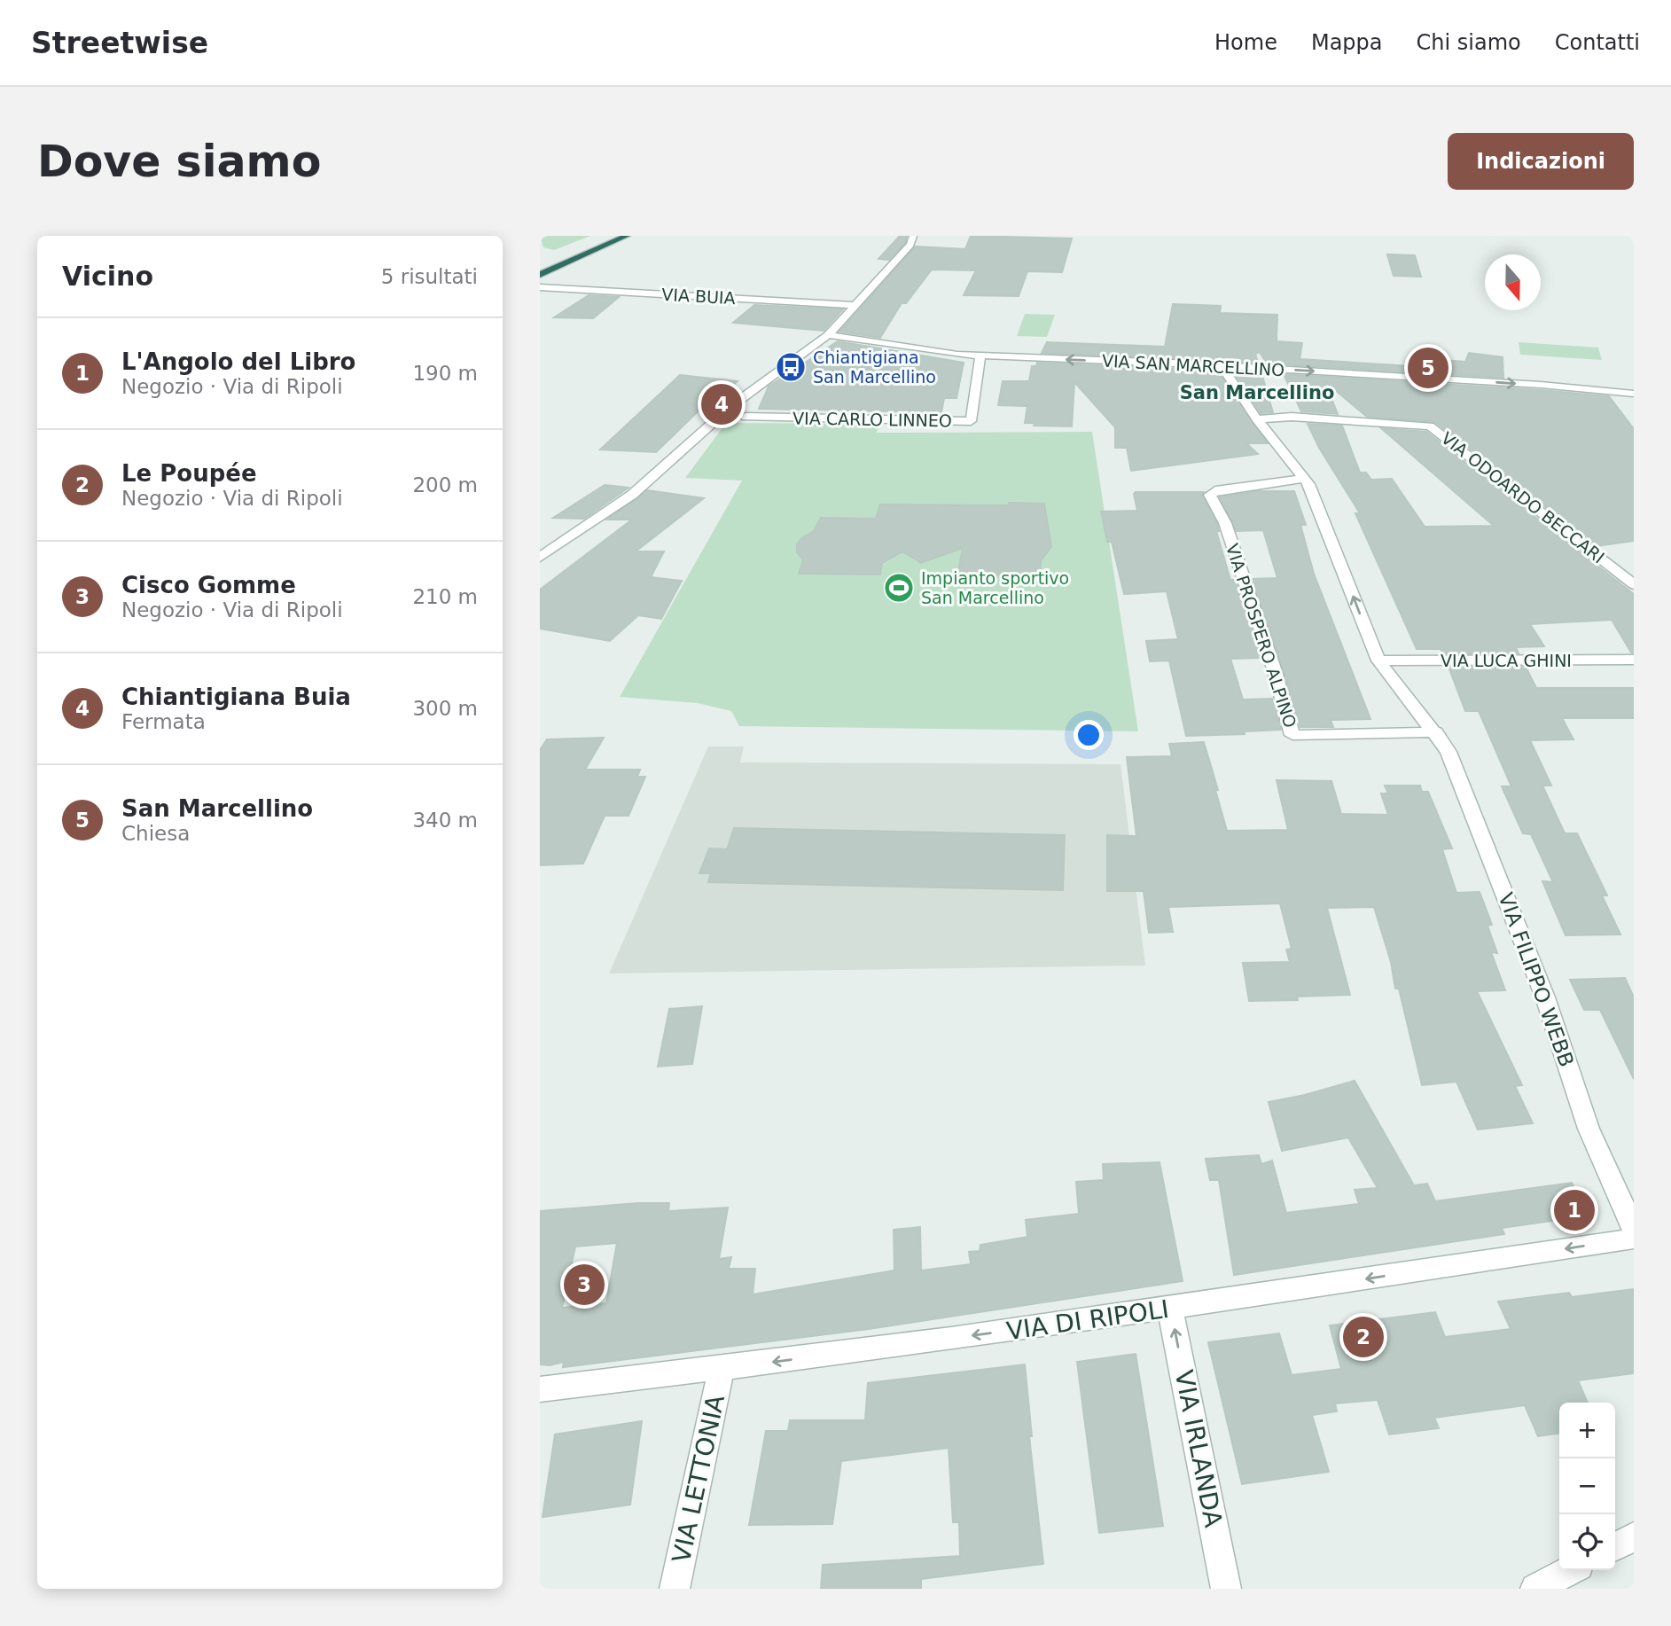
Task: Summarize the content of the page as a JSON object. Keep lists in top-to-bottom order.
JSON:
{
  "streets": {
    "street": [
      "VIA BUIA",
      "VIA SAN MARCELLINO",
      "VIA CARLO LINNEO",
      "VIA ODOARDO BECCARI",
      "VIA PROSPERO ALPINO",
      "VIA LUCA GHINI",
      "VIA FILIPPO WEBB",
      "VIA DI RIPOLI",
      "VIA IRLANDA",
      "VIA LETTONIA"
    ]
  },
  "crossings": [
    ["VIA SAN MARCELLINO", "VIA CARLO LINNEO"],
    ["VIA SAN MARCELLINO", "VIA FILIPPO WEBB"],
    ["VIA ODOARDO BECCARI", "VIA FILIPPO WEBB"],
    ["VIA PROSPERO ALPINO", "VIA FILIPPO WEBB"],
    ["VIA LUCA GHINI", "VIA FILIPPO WEBB"],
    ["VIA DI RIPOLI", "VIA IRLANDA"],
    ["VIA DI RIPOLI", "VIA LETTONIA"]
  ],
  "one_way": ["VIA DI RIPOLI", "VIA IRLANDA"],
  "districts": ["San Marcellino"],
  "places": {
    "bus stop": ["Chiantigiana San Marcellino"],
    "sports": ["Impianto sportivo San Marcellino"]
  },
  "north": "bottom",
  "page": {
    "header": "Streetwise",
    "nav": [
      "Home",
      "Mappa",
      "Chi siamo",
      "Contatti"
    ],
    "buttons": "Indicazioni",
    "title": "Dove siamo",
    "heading": ["Vicino", "5 risultati"],
    "list": [
      {
        "mark": "1",
        "name": "L'Angolo del Libro",
        "note": "Negozio · Via di Ripoli",
        "value": "190 m"
      },
      {
        "mark": "2",
        "name": "Le Poupée",
        "note": "Negozio · Via di Ripoli",
        "value": "200 m"
      },
      {
        "mark": "3",
        "name": "Cisco Gomme",
        "note": "Negozio · Via di Ripoli",
        "value": "210 m"
      },
      {
        "mark": "4",
        "name": "Chiantigiana Buia",
        "note": "Fermata",
        "value": "300 m"
      },
      {
        "mark": "5",
        "name": "San Marcellino",
        "note": "Chiesa",
        "value": "340 m"
      }
    ],
    "pins": [
      "5",
      "4",
      "1",
      "3",
      "2"
    ],
    "map_buttons": ["+", "−"]
  }
}
